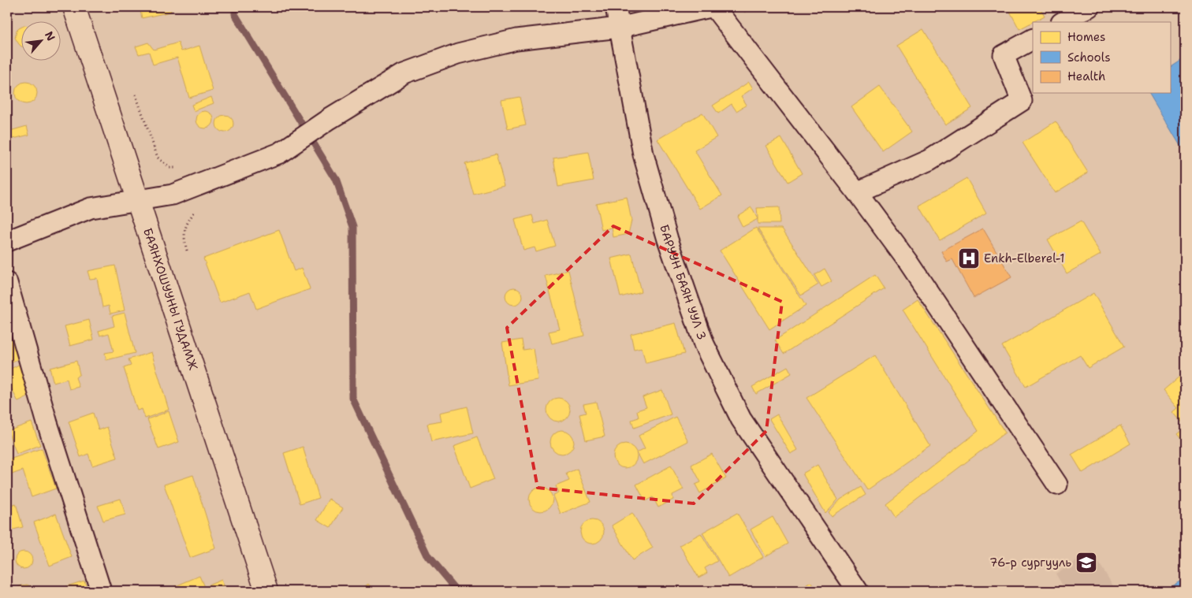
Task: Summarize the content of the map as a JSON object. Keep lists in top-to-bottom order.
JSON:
{
  "streets": {
    "main road": ["БАЯНХОШУУНЫ ГУДАМЖ"],
    "street": ["БАРУУН БАЯН УУЛ 3"]
  },
  "places": {
    "hospital": ["Enkh-Elberel-1"],
    "school or university": ["76-р сургууль"]
  },
  "legend": ["Homes", "Schools", "Health"],
  "north": "top right"
}
